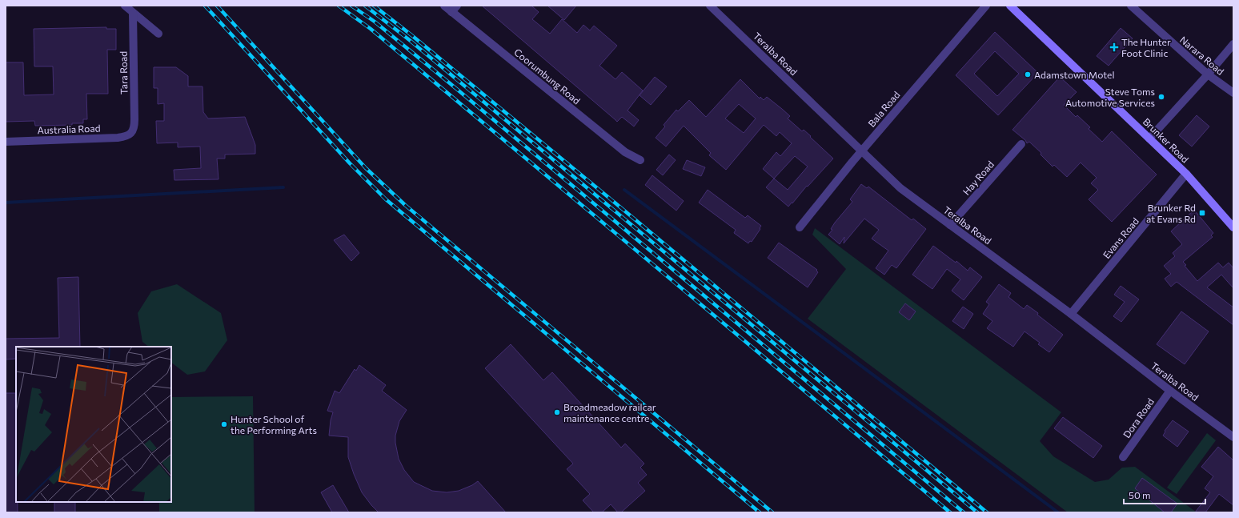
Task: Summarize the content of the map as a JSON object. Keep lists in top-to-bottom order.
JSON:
{
  "streets": {
    "main road": ["Brunker Road"],
    "street": [
      "Teralba Road",
      "Narara Road",
      "Tara Road",
      "Coorumbung Road",
      "Bala Road",
      "Australia Road",
      "Hay Road",
      "Evans Road",
      "Dora Road"
    ]
  },
  "crossings": [
    ["Teralba Road", "Bala Road"],
    ["Teralba Road", "Hay Road"],
    ["Teralba Road", "Evans Road"],
    ["Teralba Road", "Dora Road"],
    ["Tara Road", "Australia Road"],
    ["Brunker Road", "Evans Road"]
  ],
  "places": {
    "health": ["The Hunter Foot Clinic"],
    "other": [
      "Adamstown Motel",
      "Steve Toms Automotive Services",
      "Broadmeadow railcar maintenance centre",
      "Hunter School of the Performing Arts"
    ],
    "transit": ["Brunker Rd at Evans Rd"]
  },
  "scale_bar": "50 m"
}
